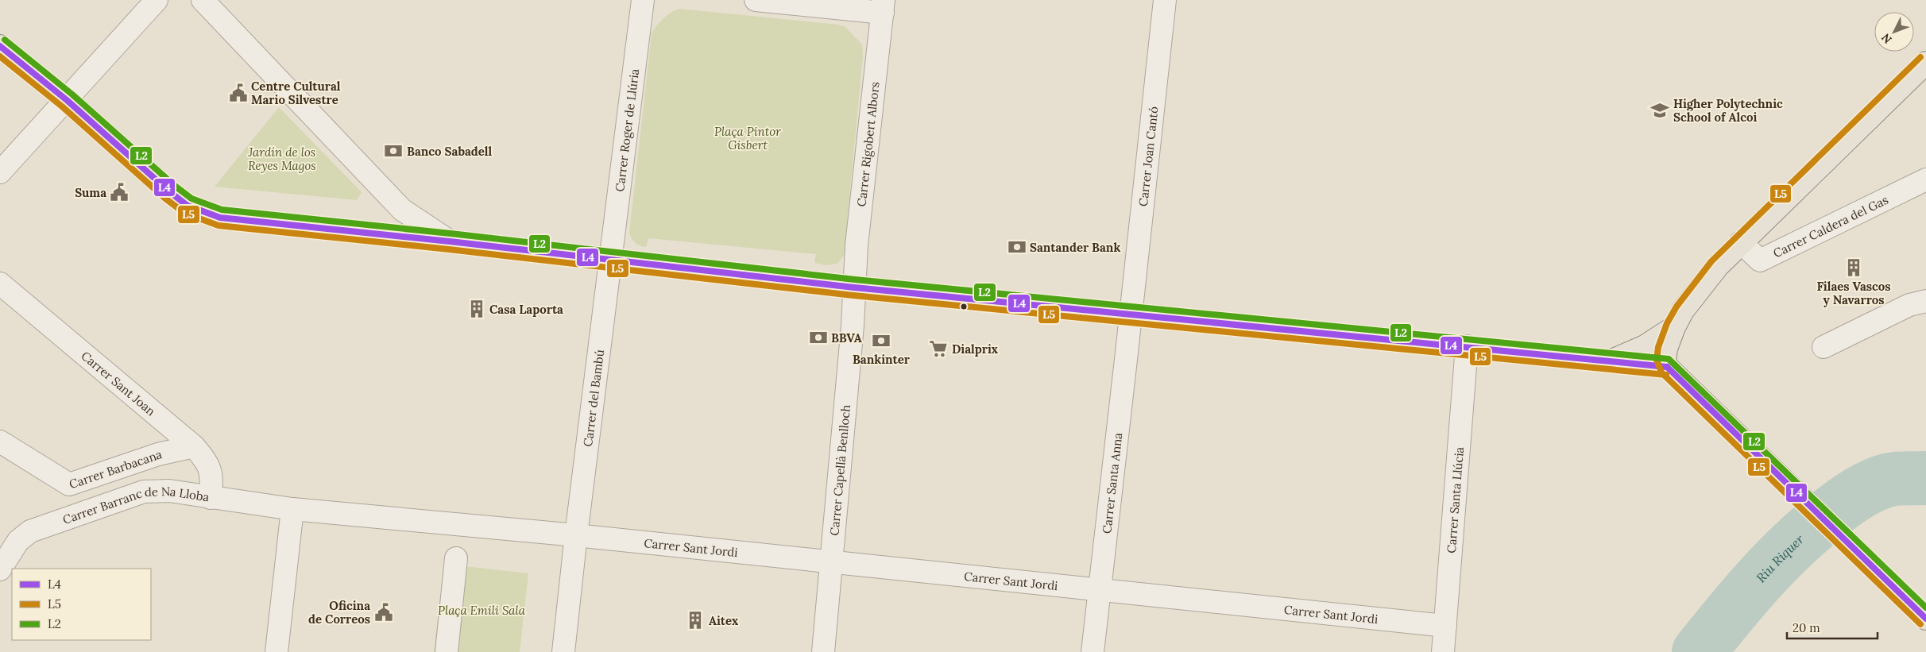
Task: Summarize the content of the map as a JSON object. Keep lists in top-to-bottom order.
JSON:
{
  "streets": {
    "street": [
      "Carrer Roger de Llúria",
      "Carrer Rigobert Albors",
      "Carrer Joan Cantó",
      "Carrer Caldera del Gas",
      "Carrer Sant Joan",
      "Carrer del Bambú",
      "Carrer Barbacana",
      "Carrer Capellà Benlloch",
      "Carrer Santa Anna",
      "Carrer Santa Llúcia",
      "Carrer Barranc de Na Lloba",
      "Carrer Sant Jordi"
    ]
  },
  "crossings": [
    ["Carrer Roger de Llúria", "Carrer del Bambú"],
    ["Carrer Rigobert Albors", "Carrer Capellà Benlloch"],
    ["Carrer Joan Cantó", "Carrer Santa Anna"],
    ["Carrer Sant Joan", "Carrer Barbacana"],
    ["Carrer Sant Joan", "Carrer Barranc de Na Lloba"],
    ["Carrer del Bambú", "Carrer Sant Jordi"],
    ["Carrer Capellà Benlloch", "Carrer Sant Jordi"],
    ["Carrer Santa Anna", "Carrer Sant Jordi"],
    ["Carrer Santa Llúcia", "Carrer Sant Jordi"]
  ],
  "water": ["Riu Riquer"],
  "parks": ["Plaça Pintor Gisbert", "Jardín de los Reyes Magos", "Plaça Emili Sala"],
  "places": {
    "public building": ["Centre Cultural Mario Silvestre", "Suma", "Oficina de Correos"],
    "school or university": ["Higher Polytechnic School of Alcoi"],
    "bank": [
      "Banco Sabadell",
      "Santander Bank",
      "BBVA",
      "Bankinter"
    ],
    "building": ["Filaes Vascos y Navarros", "Casa Laporta", "Aitex"],
    "supermarket": ["Dialprix"]
  },
  "lines": ["transit line L2", "transit line L4", "transit line L5"],
  "legend": ["L4", "L5", "L2"],
  "scale_bar": "20 m",
  "north": "bottom left"
}
